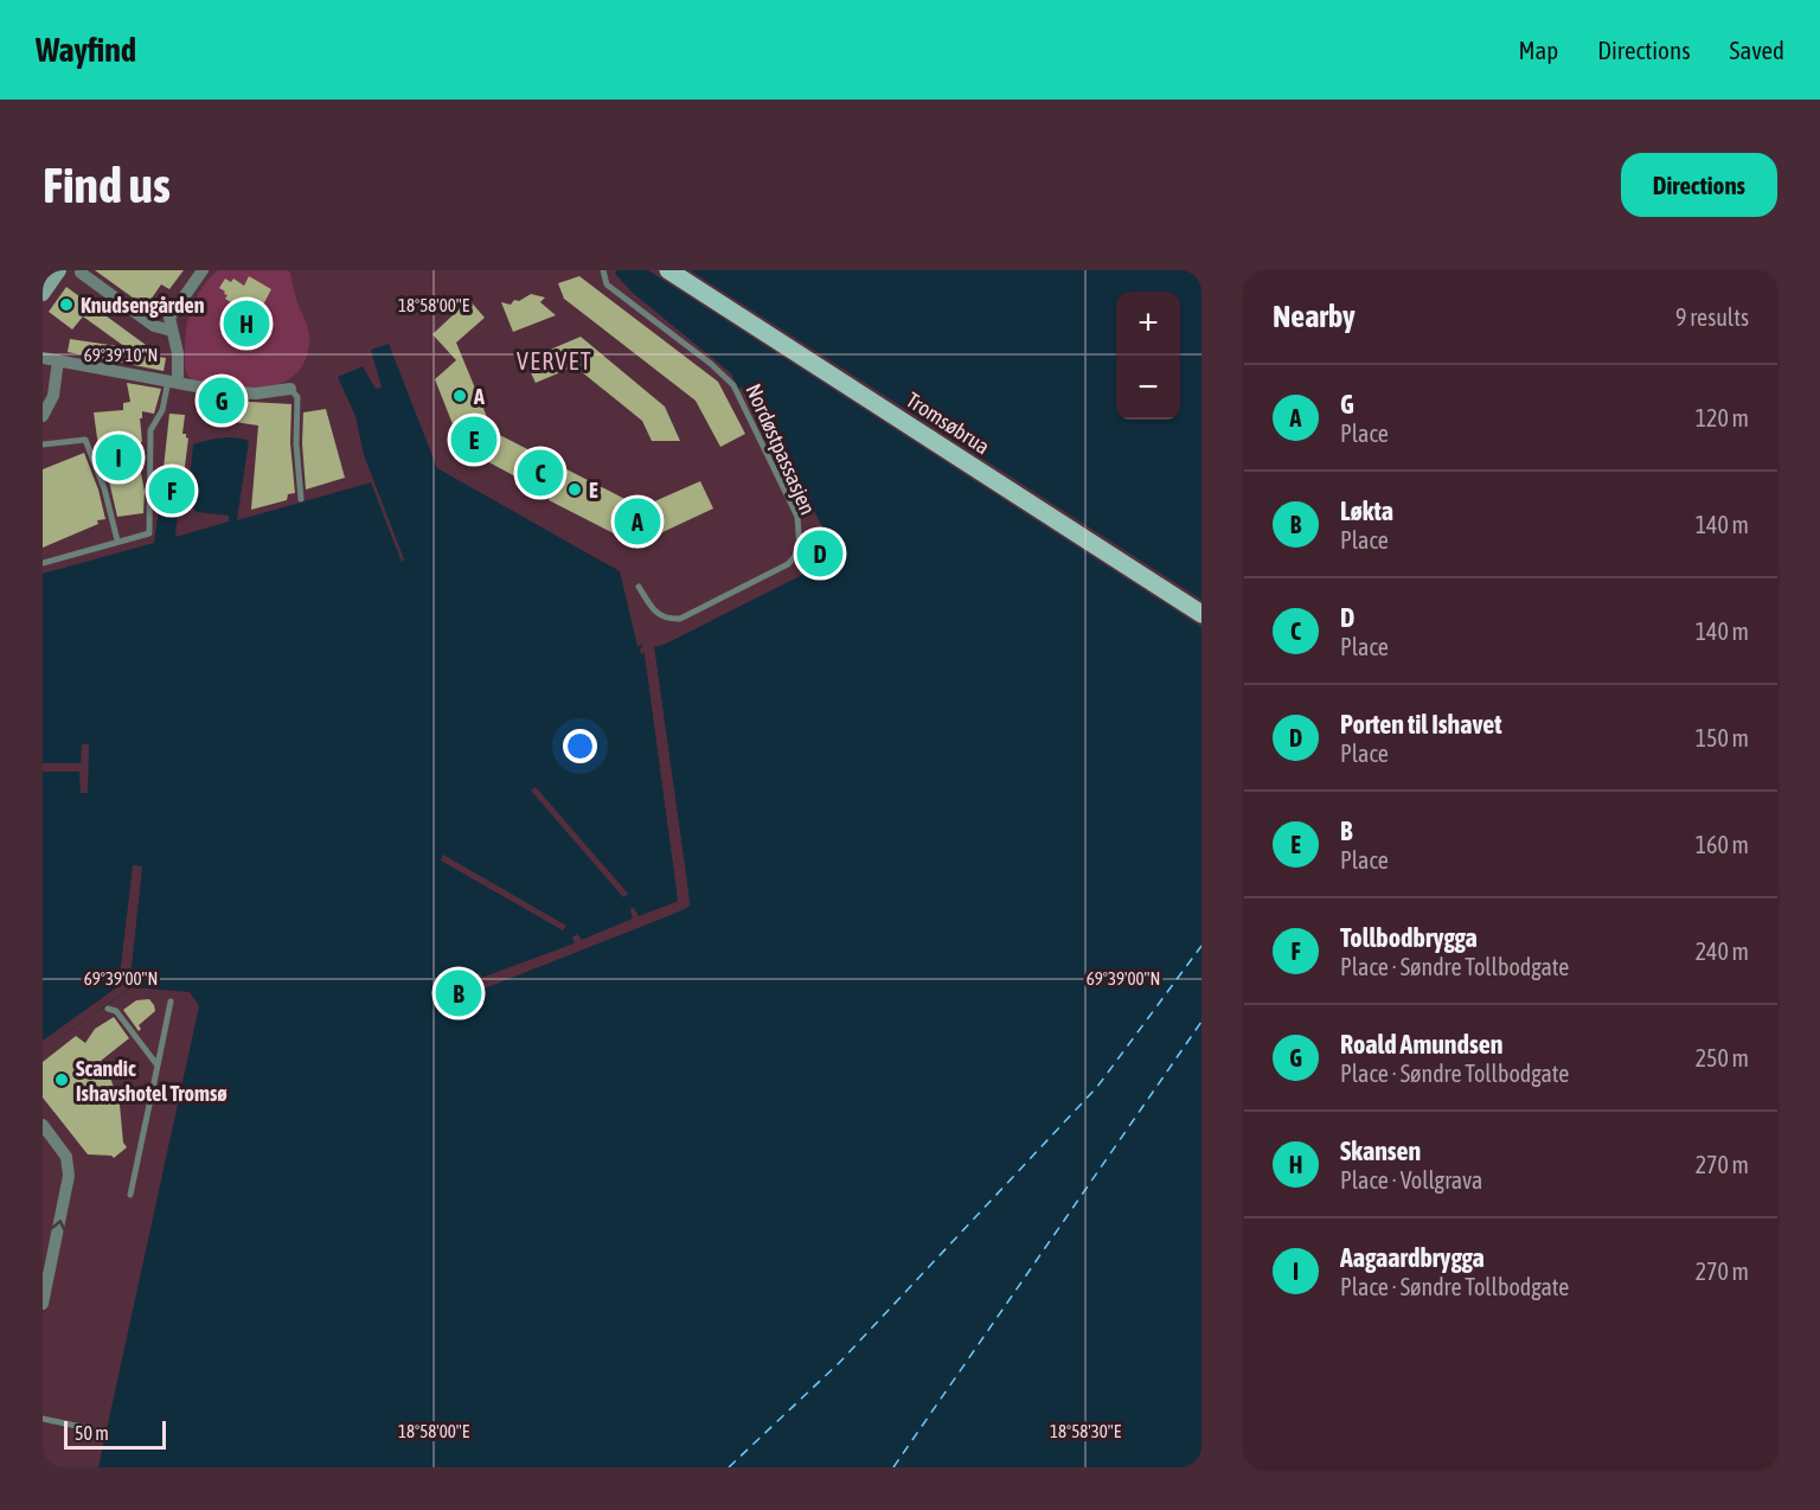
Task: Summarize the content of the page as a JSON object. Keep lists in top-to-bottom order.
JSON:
{
  "streets": {
    "main road": ["Tromsøbrua"],
    "lane": ["Nordøstpassasjen"]
  },
  "districts": ["VERVET"],
  "places": [
    "Knudsengården",
    "A",
    "E",
    "Scandic Ishavshotel Tromsø"
  ],
  "scale_bar": "50 m",
  "page": {
    "header": "Wayfind",
    "nav": ["Map", "Directions", "Saved"],
    "buttons": "Directions",
    "title": "Find us",
    "heading": ["Nearby", "9 results"],
    "map_buttons": ["+", "−"],
    "pins": [
      "H",
      "G",
      "E",
      "I",
      "C",
      "F",
      "A",
      "D",
      "B"
    ],
    "list": [
      {
        "mark": "A",
        "name": "G",
        "note": "Place",
        "value": "120 m"
      },
      {
        "mark": "B",
        "name": "Løkta",
        "note": "Place",
        "value": "140 m"
      },
      {
        "mark": "C",
        "name": "D",
        "note": "Place",
        "value": "140 m"
      },
      {
        "mark": "D",
        "name": "Porten til Ishavet",
        "note": "Place",
        "value": "150 m"
      },
      {
        "mark": "E",
        "name": "B",
        "note": "Place",
        "value": "160 m"
      },
      {
        "mark": "F",
        "name": "Tollbodbrygga",
        "note": "Place · Søndre Tollbodgate",
        "value": "240 m"
      },
      {
        "mark": "G",
        "name": "Roald Amundsen",
        "note": "Place · Søndre Tollbodgate",
        "value": "250 m"
      },
      {
        "mark": "H",
        "name": "Skansen",
        "note": "Place · Vollgrava",
        "value": "270 m"
      },
      {
        "mark": "I",
        "name": "Aagaardbrygga",
        "note": "Place · Søndre Tollbodgate",
        "value": "270 m"
      }
    ],
    "scale": "50 m"
  },
  "coordinates": [
    "18°58'00\"E",
    "69°39'10\"N",
    "69°39'00\"N",
    "18°58'30\"E"
  ]
}
